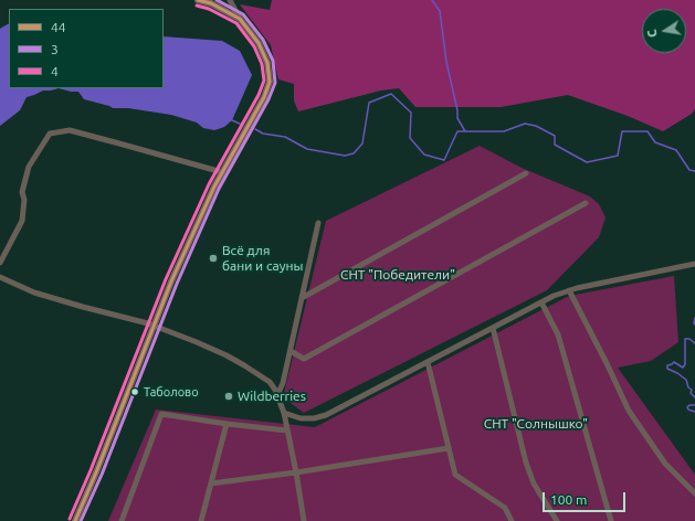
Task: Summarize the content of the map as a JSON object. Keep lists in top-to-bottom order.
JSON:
{
  "parks": ["СНТ \"Победители\"", "СНТ \"Солнышко\""],
  "places": ["Всё для бани и сауны", "Таболово", "Wildberries"],
  "lines": ["transit line 44", "transit line 3", "transit line 4"],
  "legend": ["44", "3", "4"],
  "scale_bar": "100 m",
  "north": "left"
}
